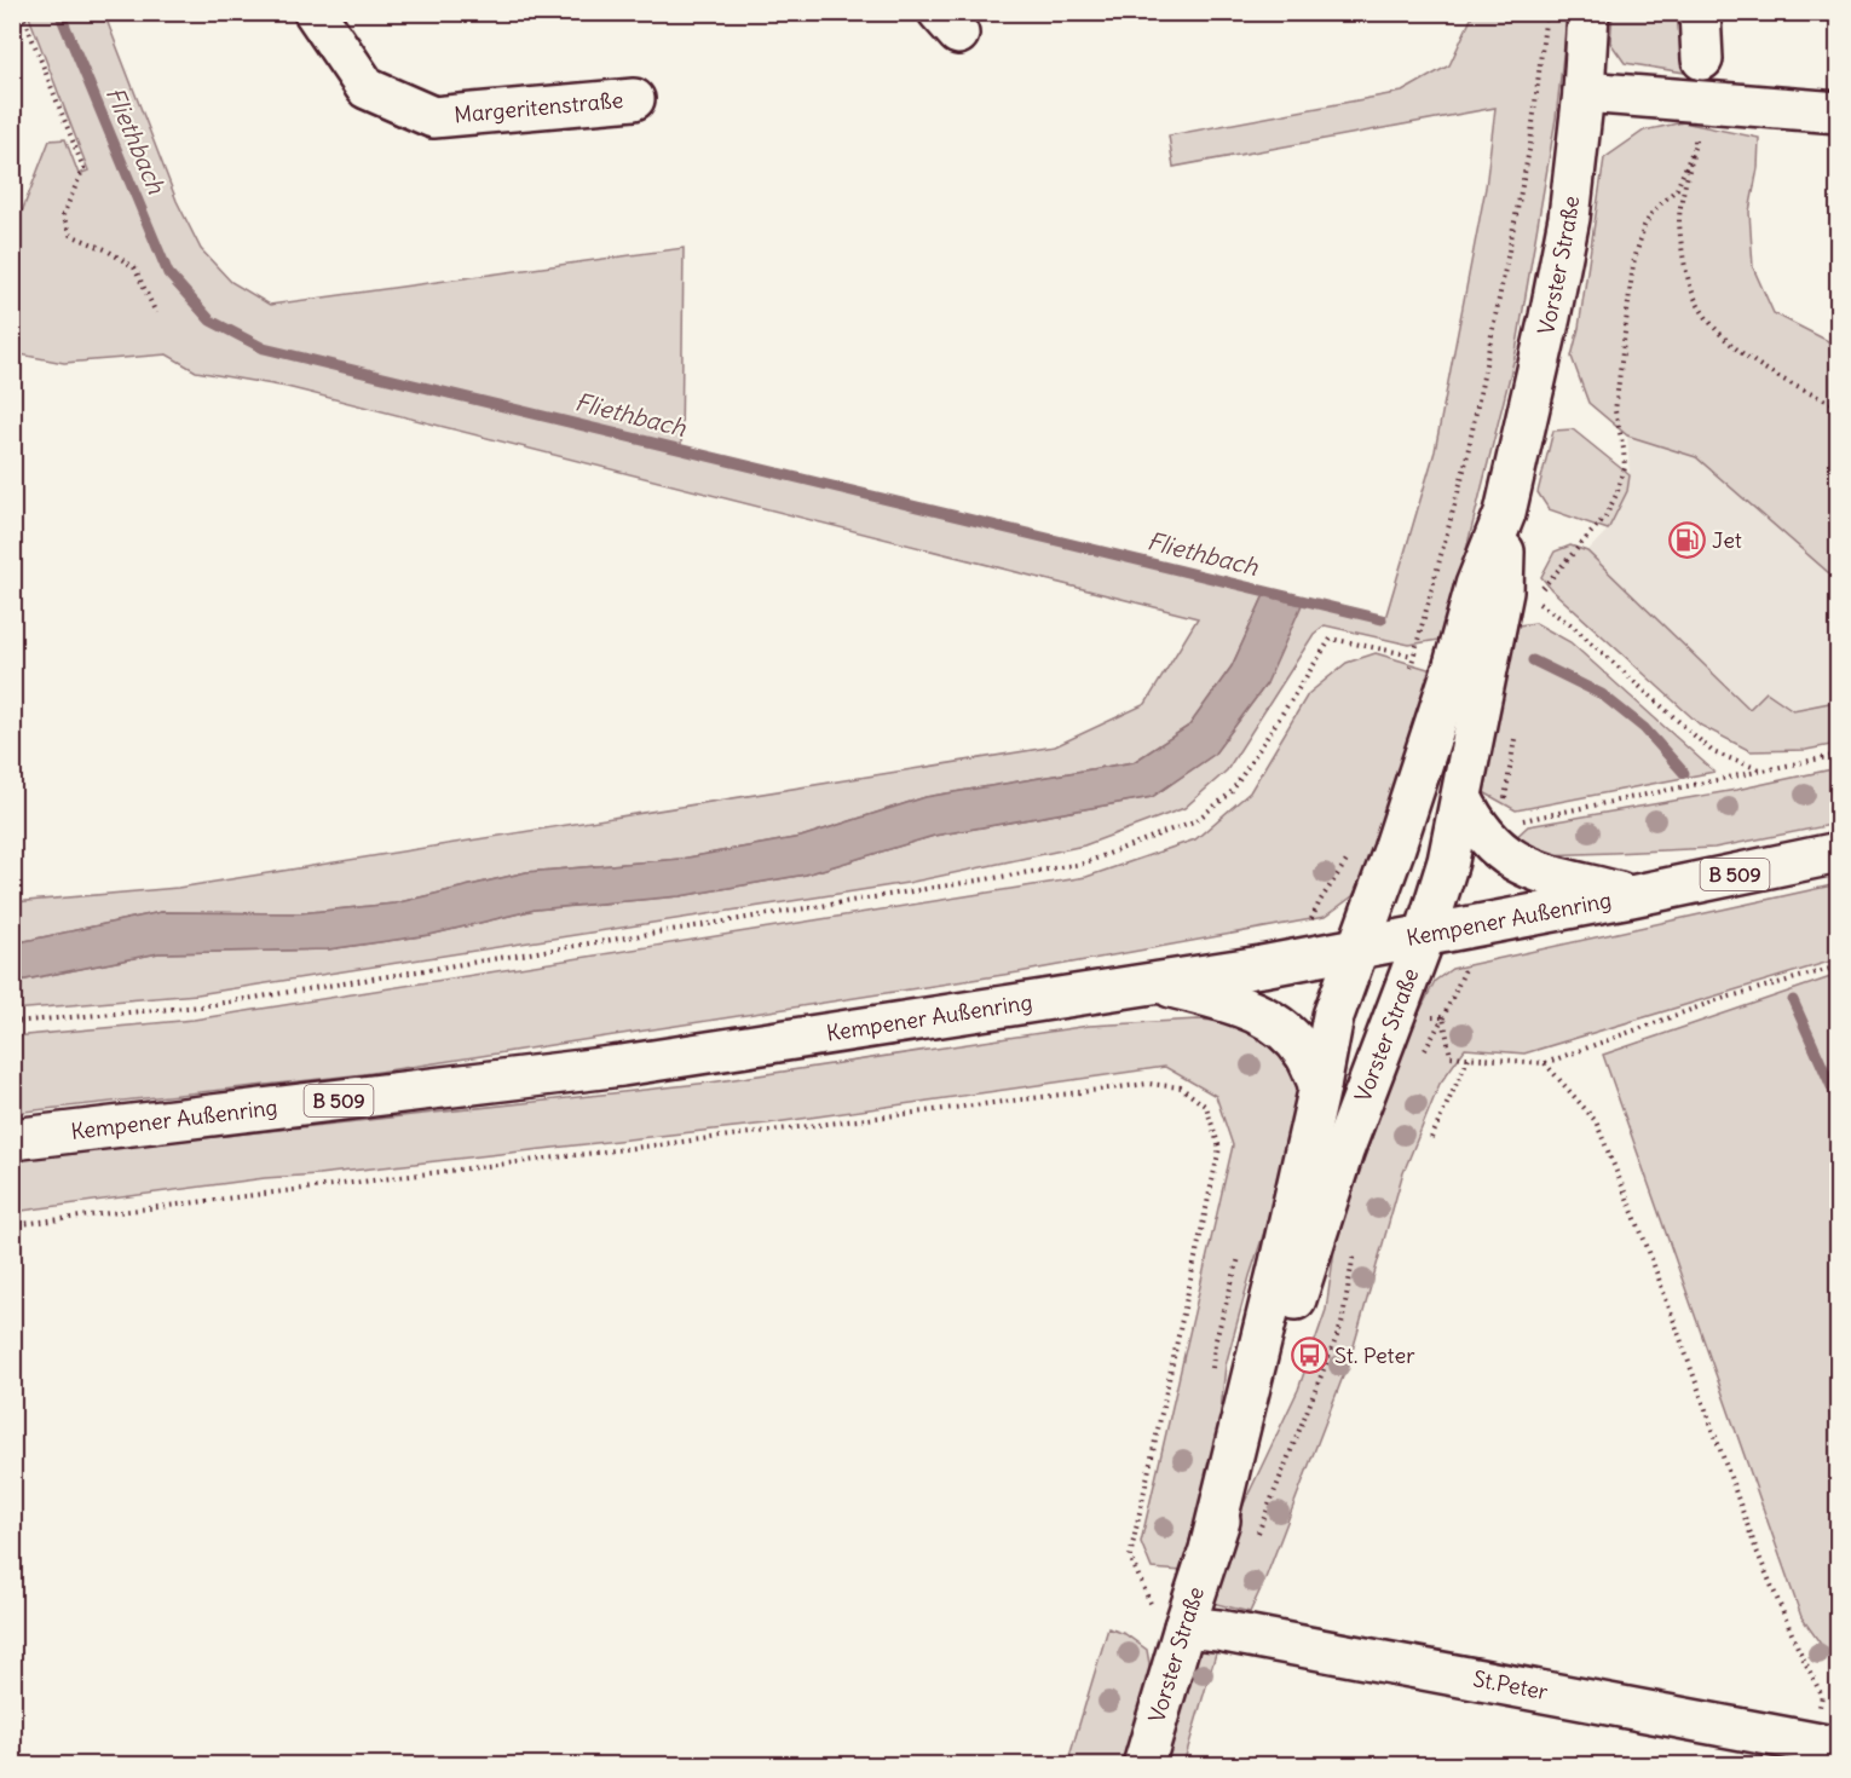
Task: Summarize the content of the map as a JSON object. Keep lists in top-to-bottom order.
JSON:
{
  "streets": {
    "main road": [
      "Margeritenstraße",
      "Vorster Straße",
      "B 509",
      "Kempener Außenring",
      "St.Peter"
    ]
  },
  "crossings": [
    ["Vorster Straße", "Kempener Außenring"],
    ["Vorster Straße", "St.Peter"]
  ],
  "water": ["Fliethbach"],
  "places": {
    "fuel station": ["Jet"],
    "bus stop": ["St. Peter"]
  }
}
